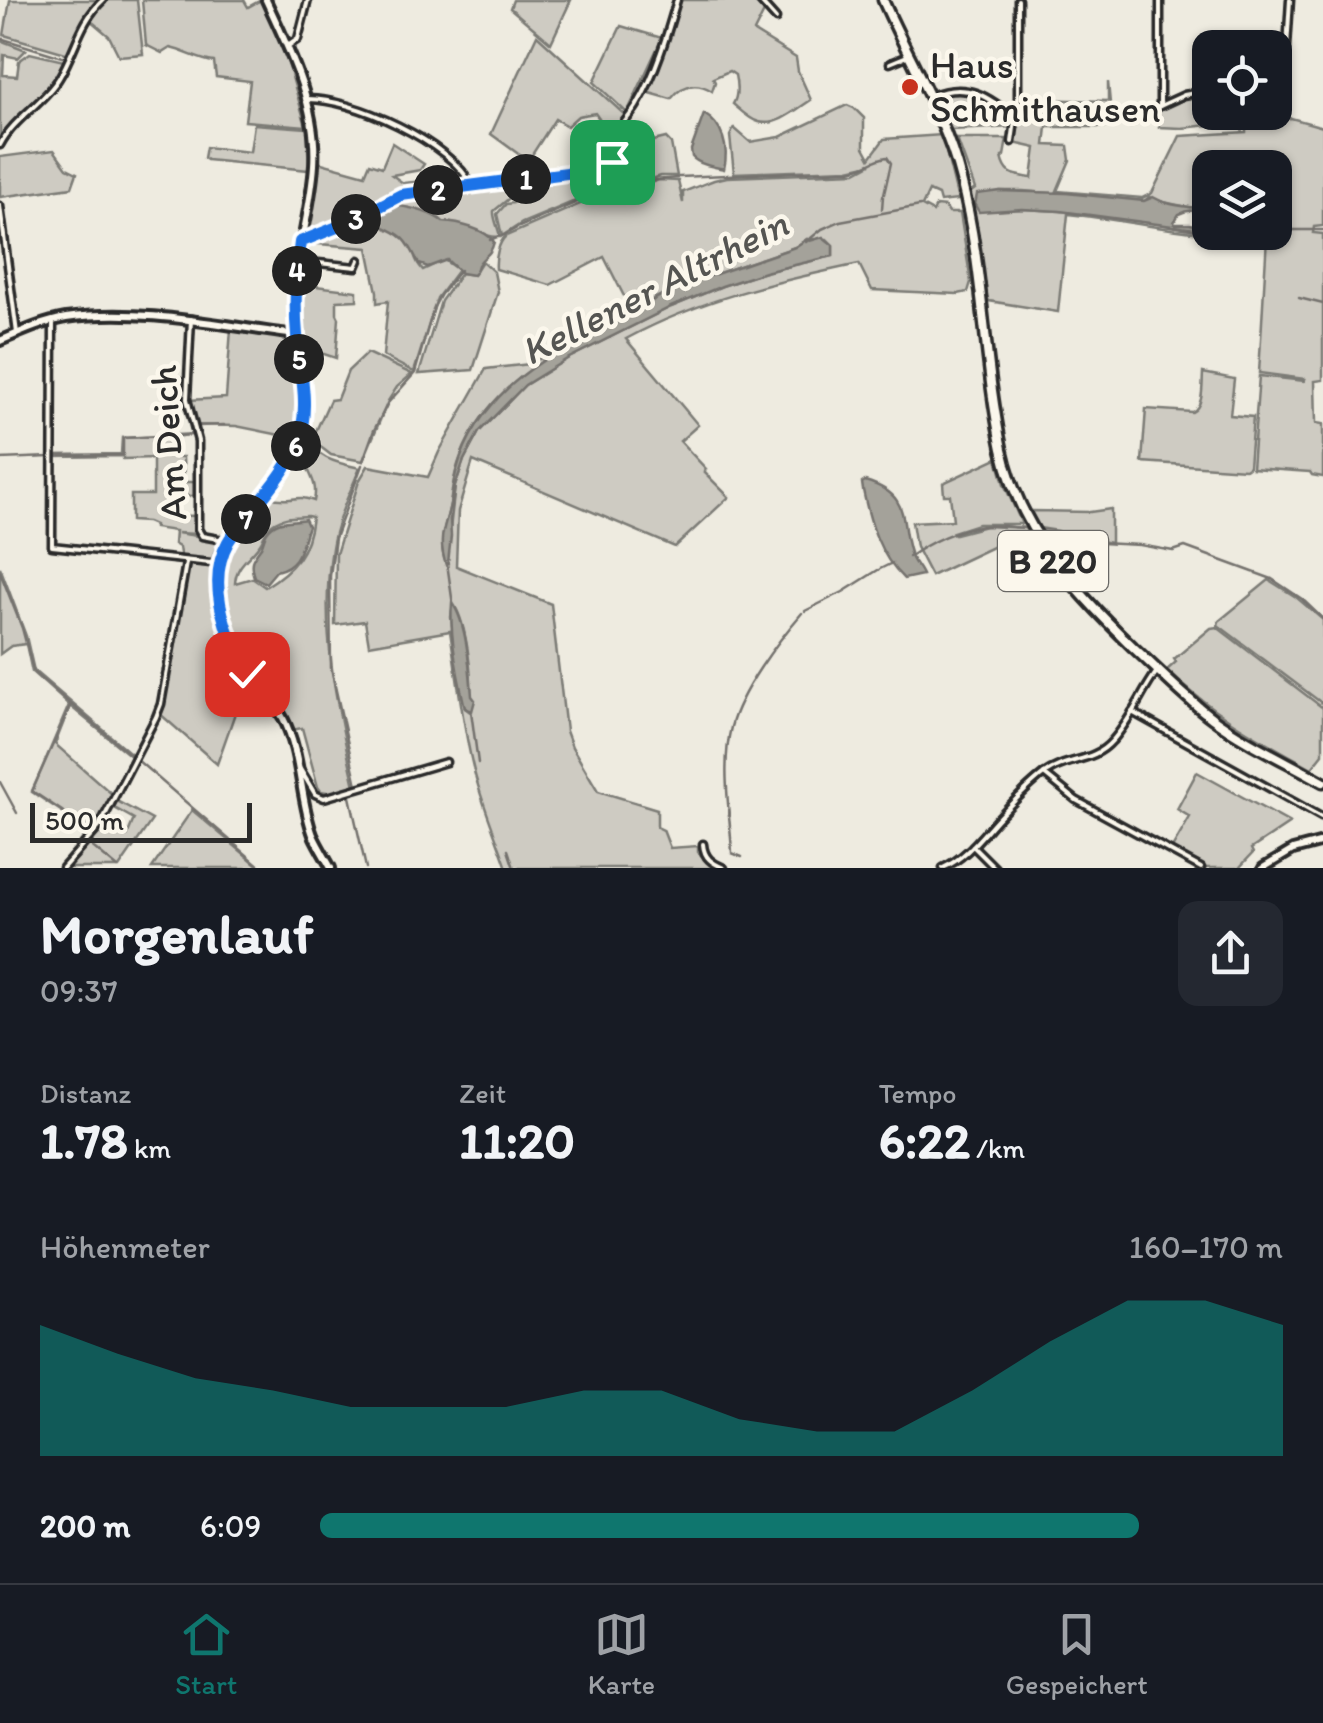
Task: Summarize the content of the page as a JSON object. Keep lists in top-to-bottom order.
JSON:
{
  "streets": {
    "main road": ["B 220"],
    "street": ["Am Deich"]
  },
  "water": ["Kellener Altrhein"],
  "places": ["Haus Schmithausen"],
  "scale_bar": "500 m",
  "page": {
    "pins": [
      "1",
      "2",
      "3",
      "4",
      "5",
      "6",
      "7"
    ],
    "scale": "500 m",
    "heading": ["Morgenlauf", "09:37"],
    "stats": [
      ["Distanz", "1.78 km"],
      ["Zeit", "11:20"],
      ["Tempo", "6:22 /km"]
    ],
    "chart": ["Höhenmeter", "160–170 m"],
    "list": [
      {
        "name": "200 m",
        "note": "6:09"
      }
    ],
    "tabs": ["Start", "Karte", "Gespeichert"]
  }
}
